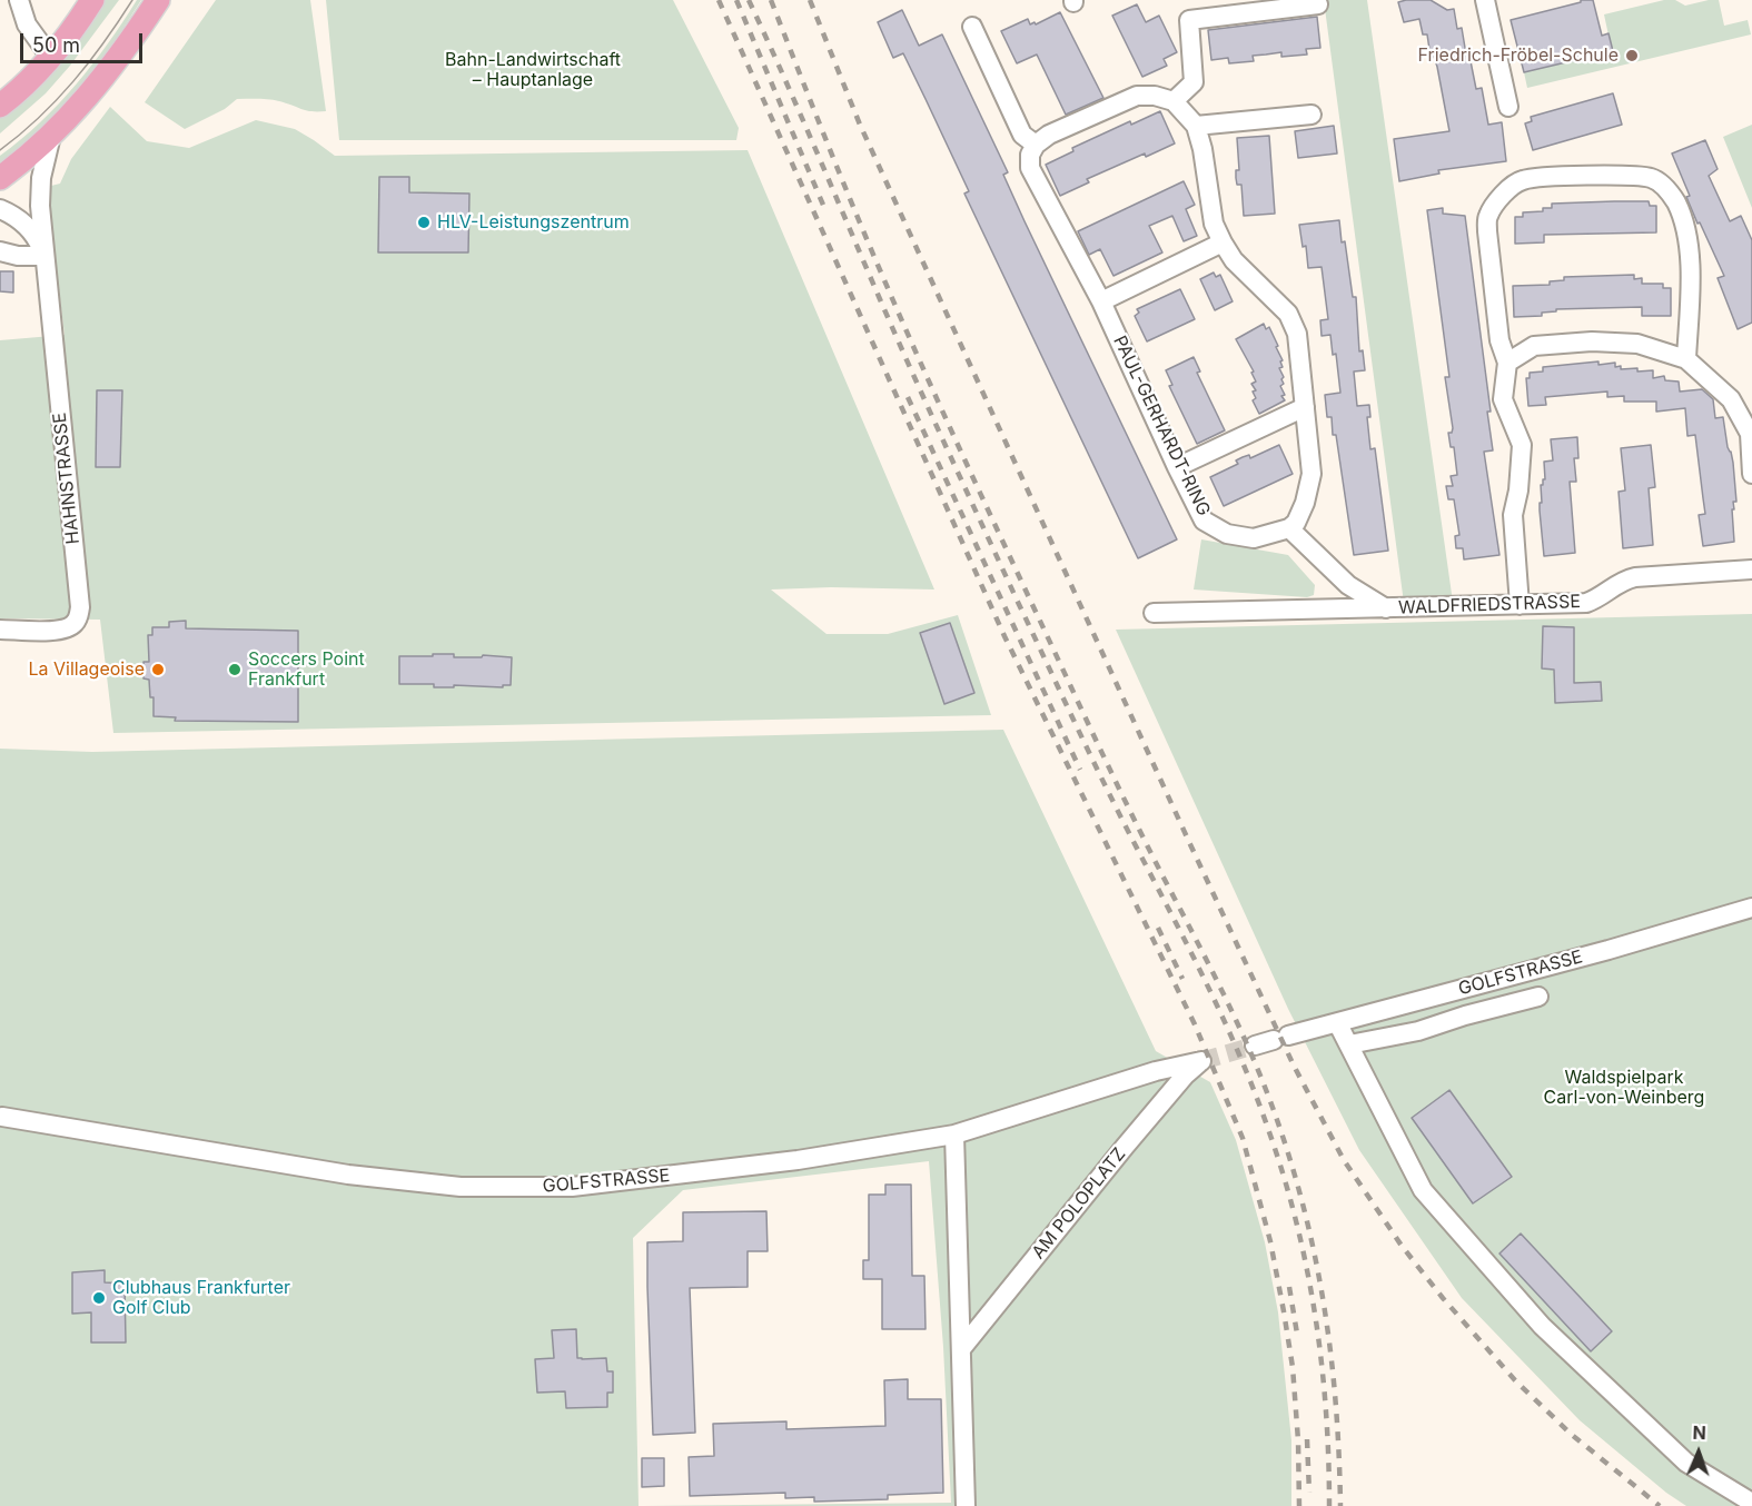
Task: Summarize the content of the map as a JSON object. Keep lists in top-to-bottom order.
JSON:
{
  "streets": {
    "street": [
      "PAUL-GERHARDT-RING",
      "HAHNSTRASSE",
      "WALDFRIEDSTRASSE",
      "GOLFSTRASSE",
      "AM POLOPLATZ"
    ]
  },
  "crossings": [
    ["PAUL-GERHARDT-RING", "WALDFRIEDSTRASSE"],
    ["GOLFSTRASSE", "AM POLOPLATZ"]
  ],
  "parks": ["Bahn-Landwirtschaft – Hauptanlage", "Waldspielpark Carl-von-Weinberg"],
  "places": [
    "Friedrich-Fröbel-Schule",
    "HLV-Leistungszentrum",
    "La Villageoise",
    "Soccers Point Frankfurt",
    "Clubhaus Frankfurter Golf Club"
  ],
  "scale_bar": "50 m",
  "north": "top"
}
